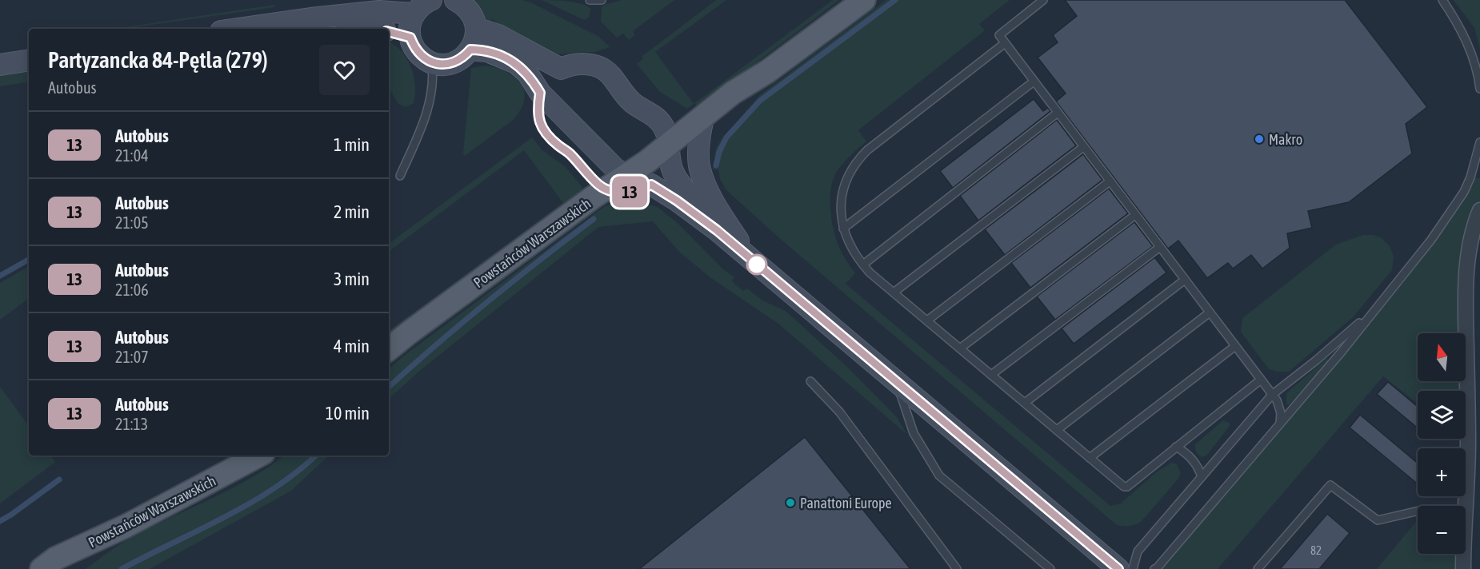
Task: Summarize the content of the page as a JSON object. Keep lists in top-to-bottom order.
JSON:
{
  "streets": {
    "main road": ["Powstańców Warszawskich"]
  },
  "places": ["Makro", "Panattoni Europe"],
  "lines": ["bus line 13"],
  "house_numbers": ["82"],
  "north": "top",
  "page": {
    "on_map": "13",
    "heading": ["Partyzancka 84-Pętla (279)", "Autobus"],
    "list": [
      {
        "mark": "13",
        "name": "Autobus",
        "note": "21:04",
        "value": "1 min"
      },
      {
        "mark": "13",
        "name": "Autobus",
        "note": "21:05",
        "value": "2 min"
      },
      {
        "mark": "13",
        "name": "Autobus",
        "note": "21:06",
        "value": "3 min"
      },
      {
        "mark": "13",
        "name": "Autobus",
        "note": "21:07",
        "value": "4 min"
      },
      {
        "mark": "13",
        "name": "Autobus",
        "note": "21:13",
        "value": "10 min"
      }
    ],
    "map_buttons": ["+", "−"]
  }
}
